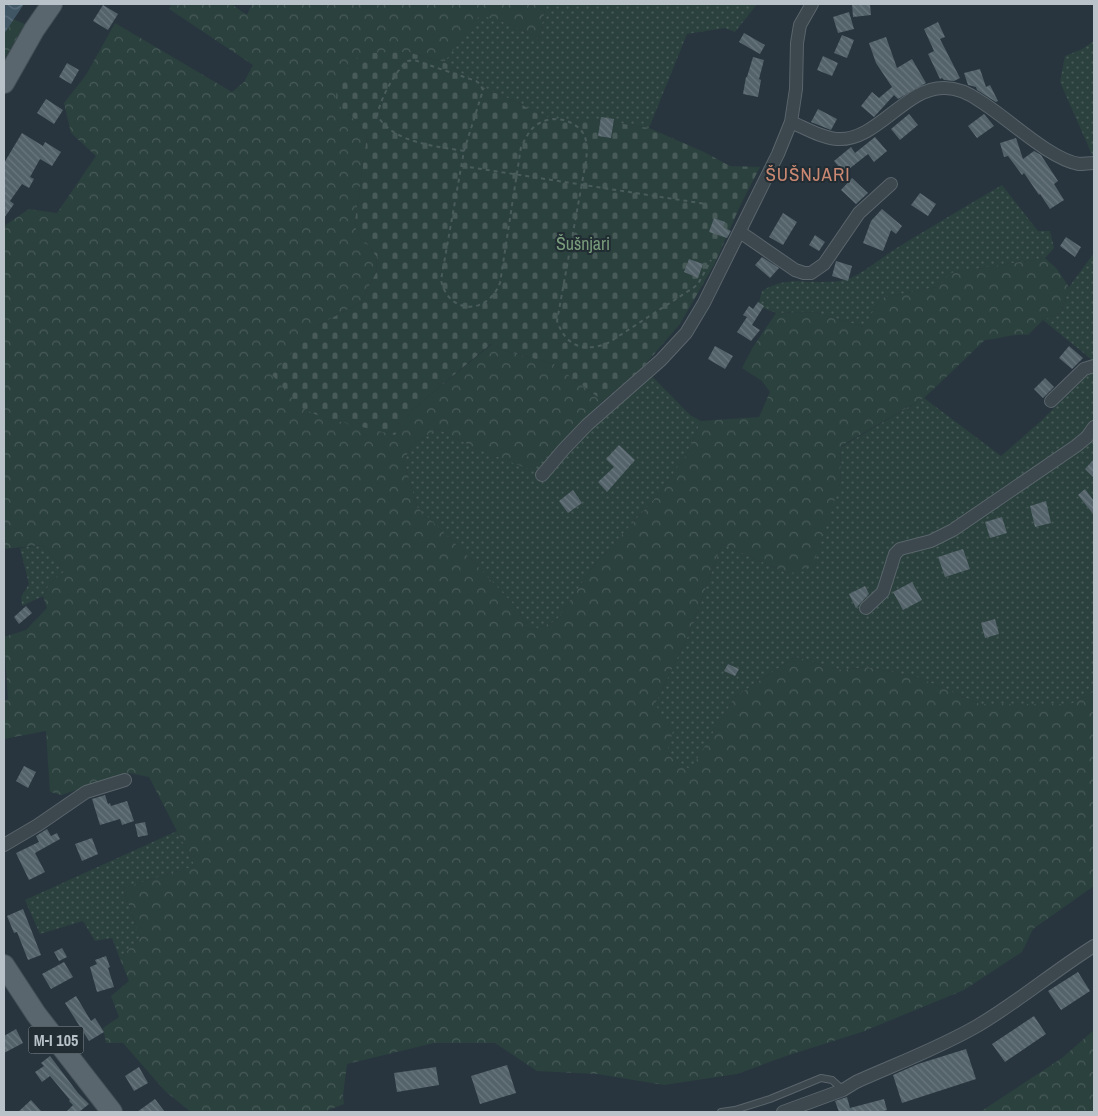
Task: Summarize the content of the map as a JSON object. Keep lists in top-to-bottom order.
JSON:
{
  "streets": {
    "main road": ["M-I 105"]
  },
  "districts": ["ŠUŠNJARI"],
  "parks": ["Šušnjari"]
}
